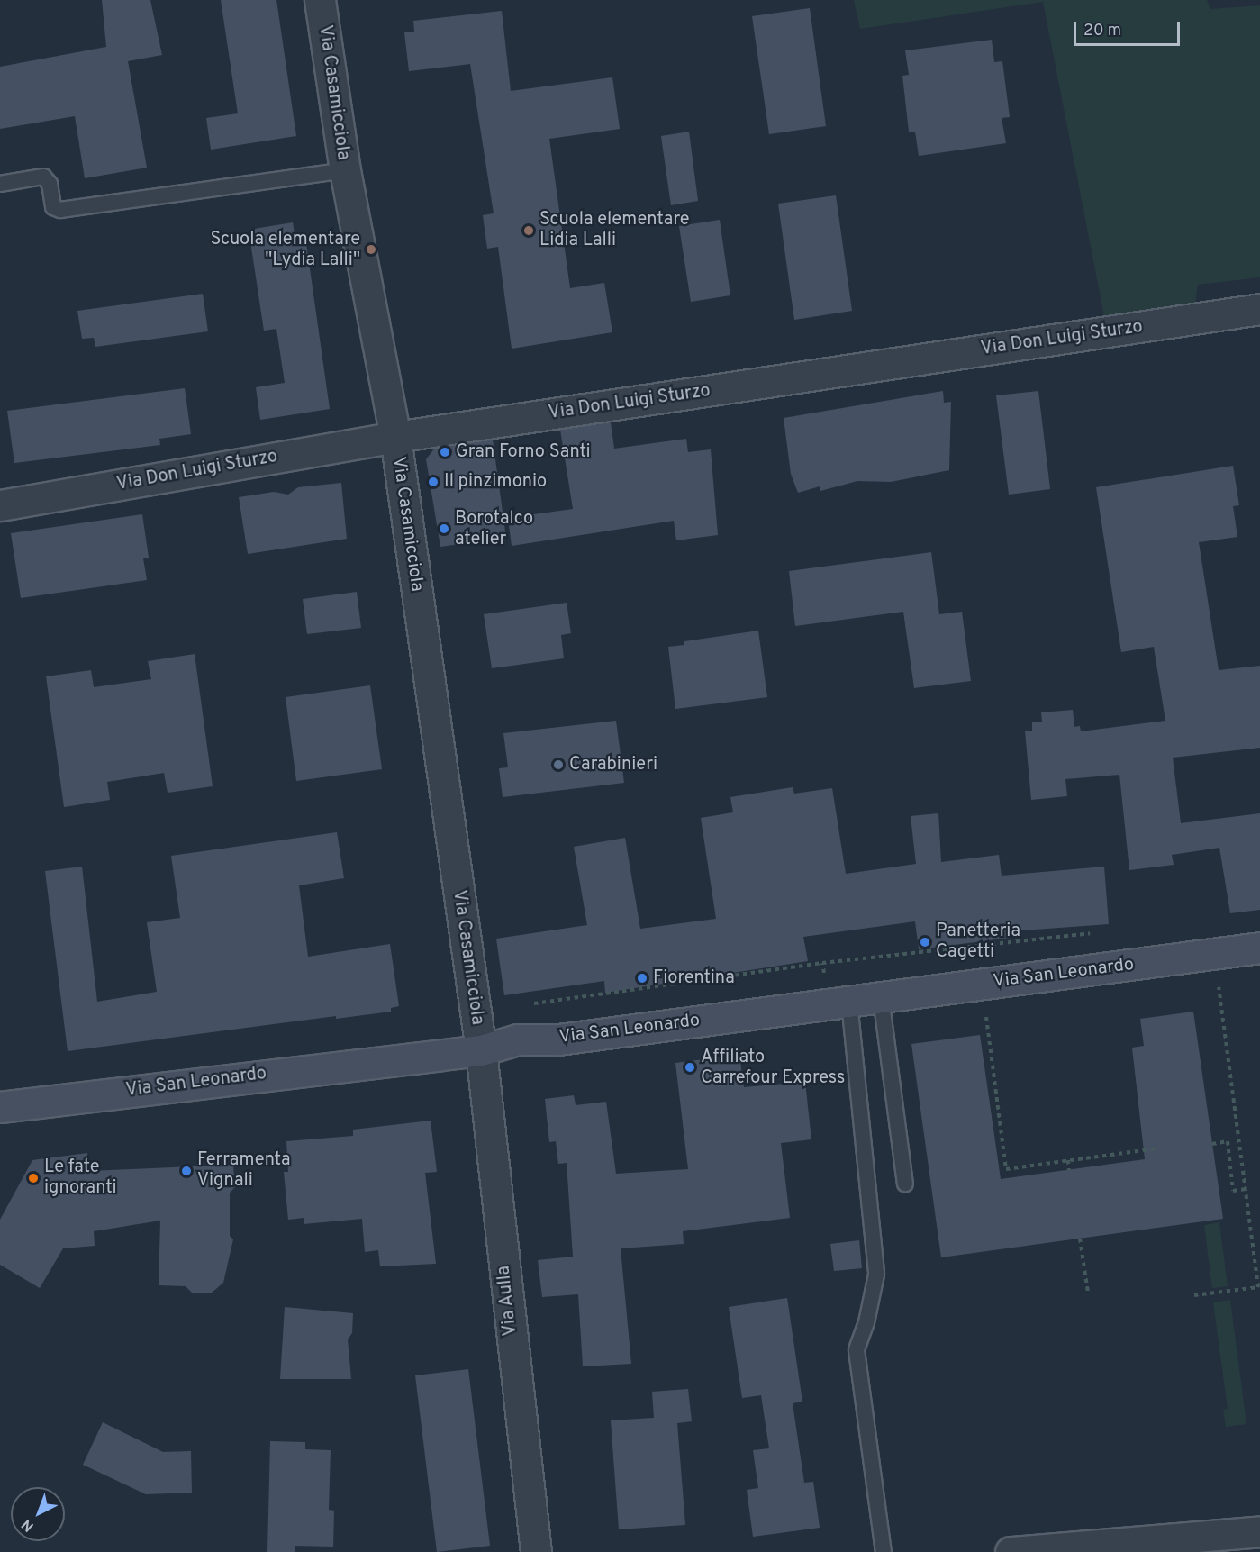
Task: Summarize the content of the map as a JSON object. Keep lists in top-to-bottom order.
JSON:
{
  "streets": {
    "main road": ["Via San Leonardo"],
    "street": ["Via Casamicciola", "Via Don Luigi Sturzo", "Via Aulla"]
  },
  "crossings": [
    ["Via Casamicciola", "Via Don Luigi Sturzo"],
    ["Via Casamicciola", "Via San Leonardo"],
    ["Via Casamicciola", "Via Aulla"],
    ["Via San Leonardo", "Via Aulla"]
  ],
  "places": [
    "Scuola elementare Lidia Lalli",
    "Scuola elementare \"Lydia Lalli\"",
    "Gran Forno Santi",
    "Il pinzimonio",
    "Borotalco atelier",
    "Carabinieri",
    "Panetteria Cagetti",
    "Fiorentina",
    "Affiliato Carrefour Express",
    "Ferramenta Vignali",
    "Le fate ignoranti"
  ],
  "scale_bar": "20 m",
  "north": "bottom left"
}
